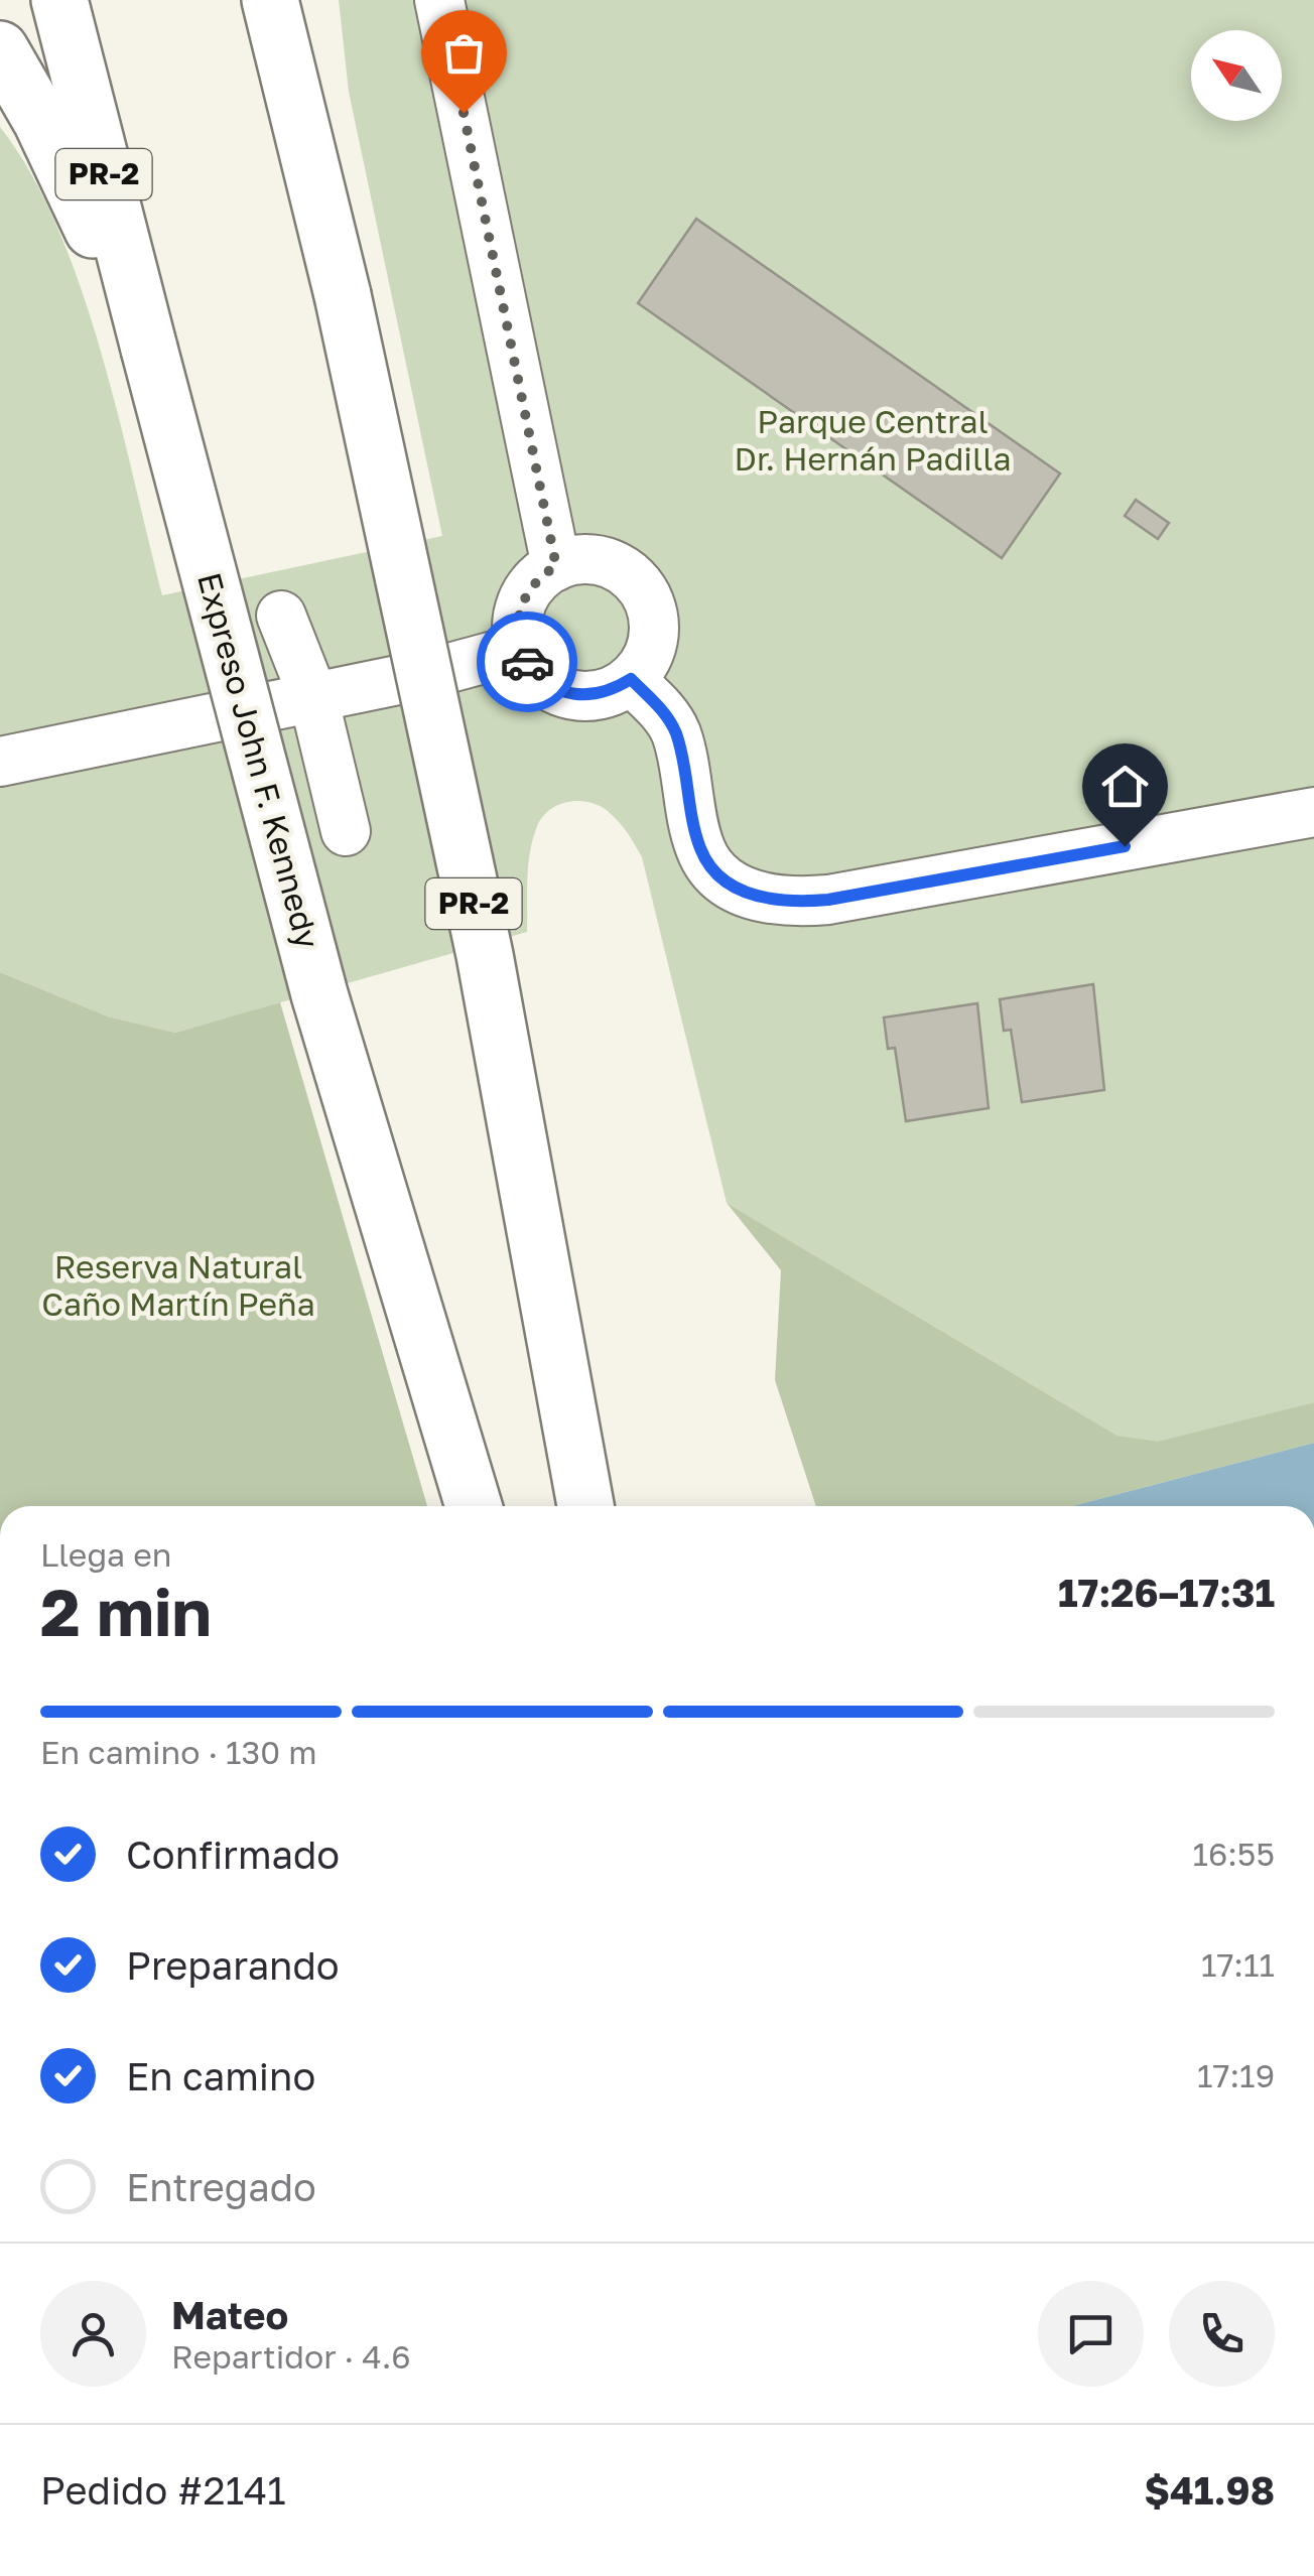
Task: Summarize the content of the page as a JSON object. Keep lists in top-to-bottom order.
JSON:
{
  "streets": {
    "highway": ["PR-2", "Expreso John F. Kennedy"]
  },
  "parks": ["Parque Central Dr. Hernán Padilla", "Reserva Natural Caño Martín Peña"],
  "north": "top left",
  "page": {
    "heading": ["2 min", "Llega en", "17:26–17:31"],
    "panel": [
      "Mateo",
      "Repartidor · 4.6",
      "Pedido #2141",
      "$41.98"
    ],
    "bar": "En camino · 130 m",
    "list": [
      ["Confirmado", "16:55"],
      ["Preparando", "17:11"],
      ["En camino", "17:19"],
      "Entregado"
    ]
  }
}
